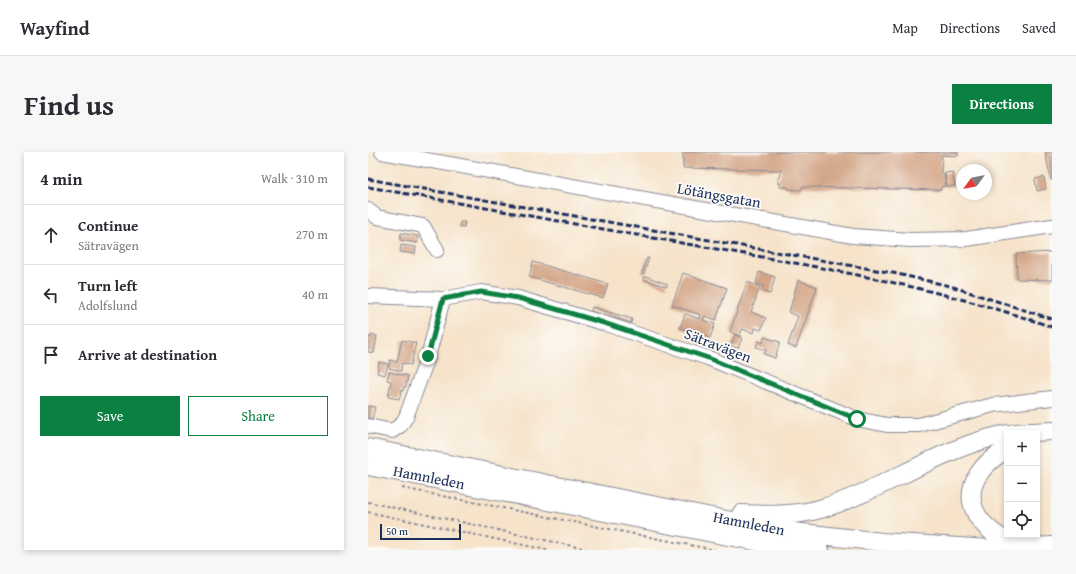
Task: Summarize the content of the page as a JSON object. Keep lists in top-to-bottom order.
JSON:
{
  "streets": {
    "main road": ["Hamnleden"],
    "street": ["Lötängsgatan", "Sätravägen"]
  },
  "scale_bar": "50 m",
  "north": "bottom left",
  "page": {
    "header": "Wayfind",
    "nav": ["Map", "Directions", "Saved"],
    "title": "Find us",
    "buttons": [
      "Directions",
      ["Save", "Share"]
    ],
    "heading": ["4 min", "Walk · 310 m"],
    "list": [
      ["Continue", "Sätravägen", "270 m"],
      ["Turn left", "Adolfslund", "40 m"],
      "Arrive at destination"
    ],
    "map_buttons": ["+", "−"],
    "scale": "50 m"
  }
}
